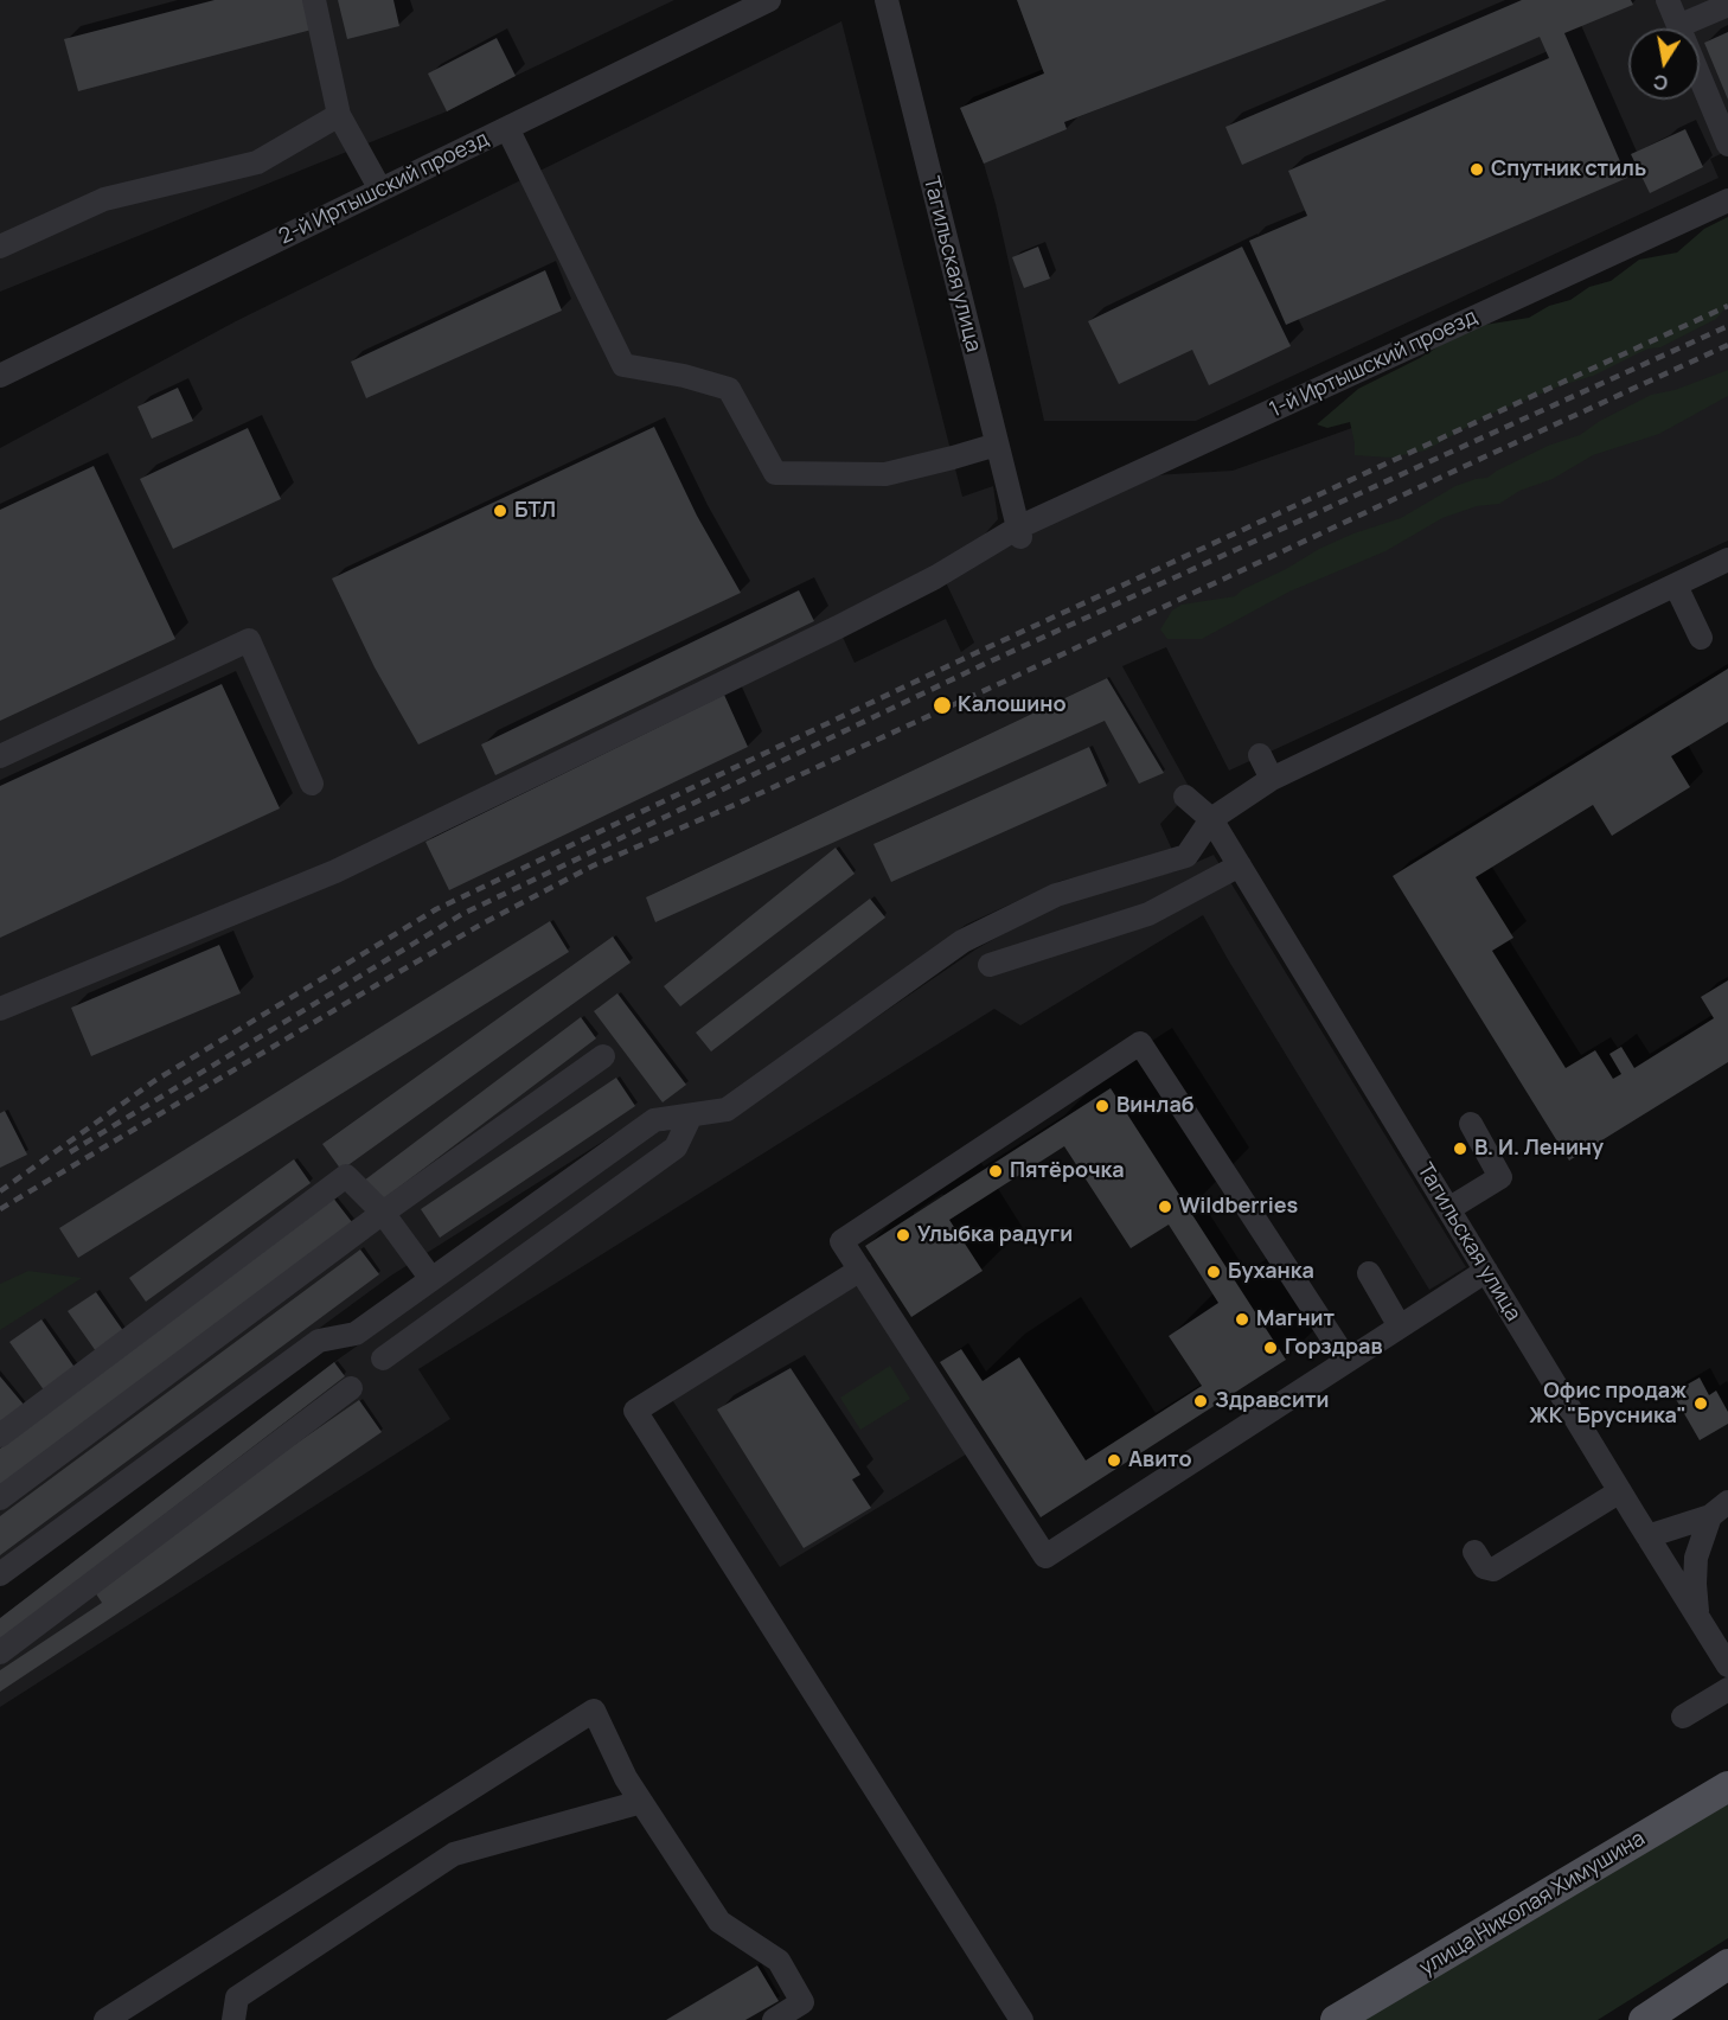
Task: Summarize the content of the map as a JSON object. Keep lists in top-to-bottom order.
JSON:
{
  "streets": {
    "main road": ["улица Николая Химушина"],
    "street": ["2-й Иртышский проезд", "Тагильская улица", "1-й Иртышский проезд"]
  },
  "crossings": [
    ["Тагильская улица", "1-й Иртышский проезд"]
  ],
  "places": [
    "Спутник стиль",
    "БТЛ",
    "Калошино",
    "Винлаб",
    "В. И. Ленину",
    "Пятёрочка",
    "Wildberries",
    "Улыбка радуги",
    "Буханка",
    "Магнит",
    "Горздрав",
    "Здравсити",
    "Офис продаж ЖК \"Брусника\"",
    "Авито"
  ],
  "north": "bottom"
}
